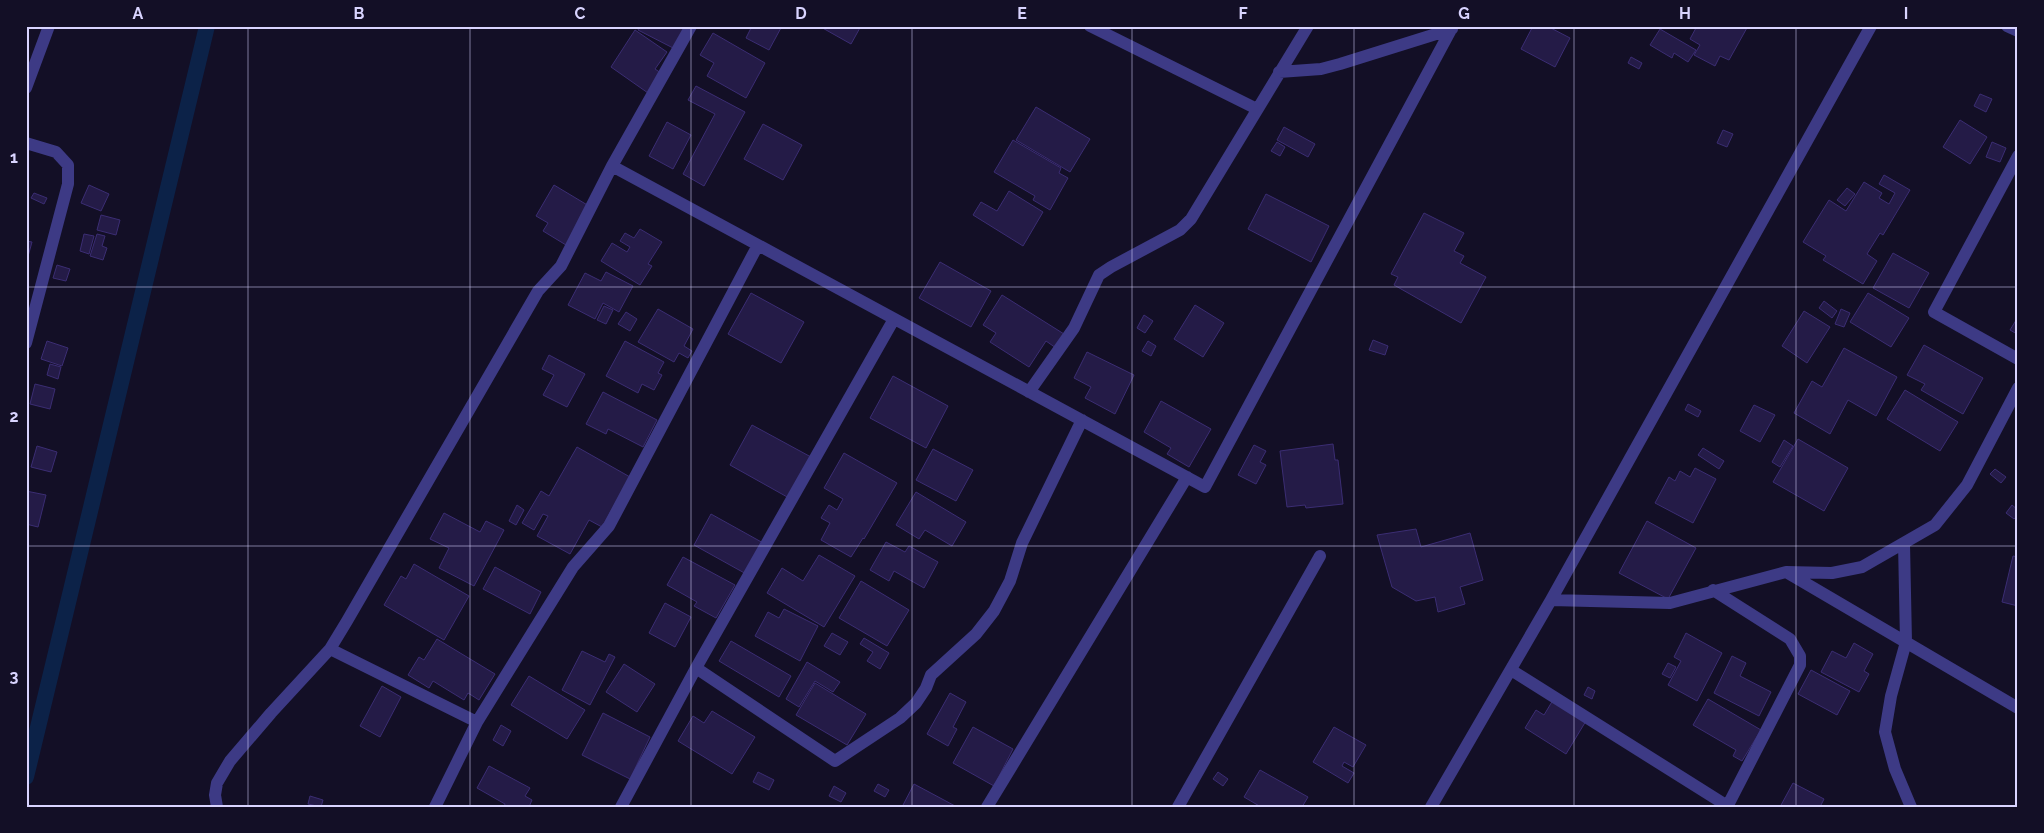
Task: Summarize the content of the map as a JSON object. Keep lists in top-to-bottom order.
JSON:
{
  "grid": {
    "columns": [
      "A",
      "B",
      "C",
      "D",
      "E",
      "F",
      "G",
      "H",
      "I"
    ],
    "rows": ["1", "2", "3"]
  }
}
